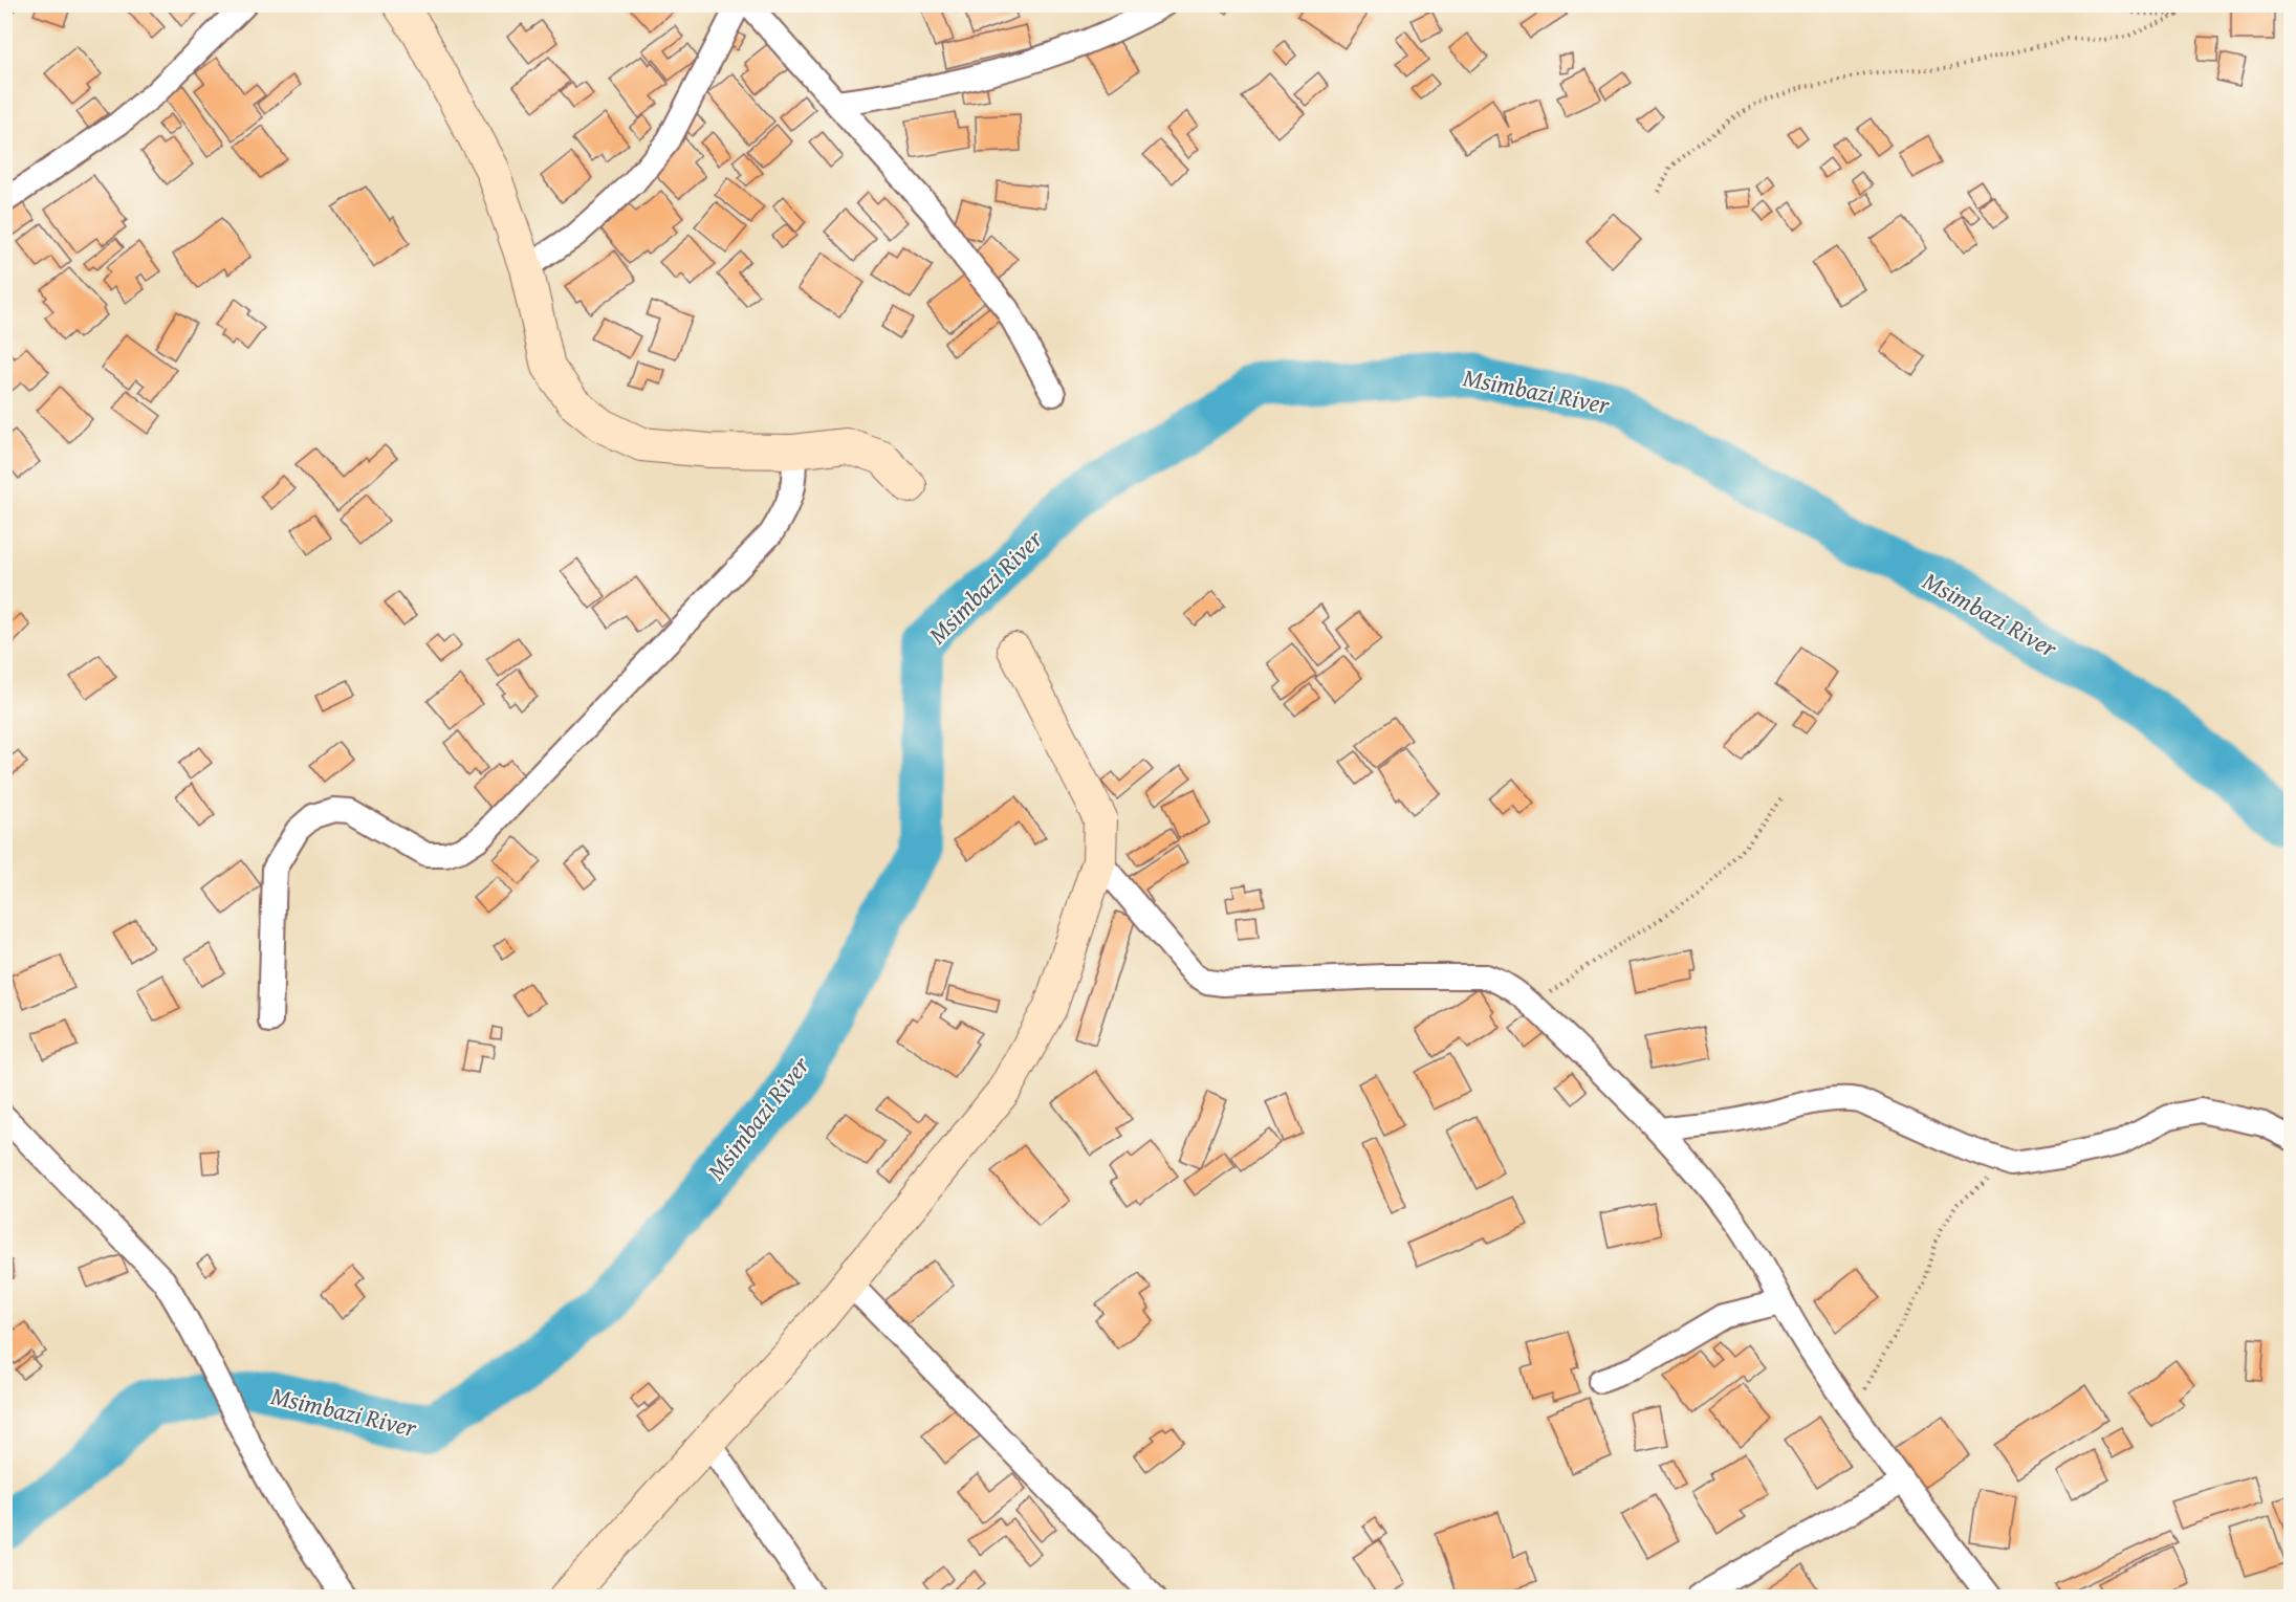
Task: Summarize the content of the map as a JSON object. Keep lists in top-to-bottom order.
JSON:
{
  "water": ["Msimbazi River"]
}
